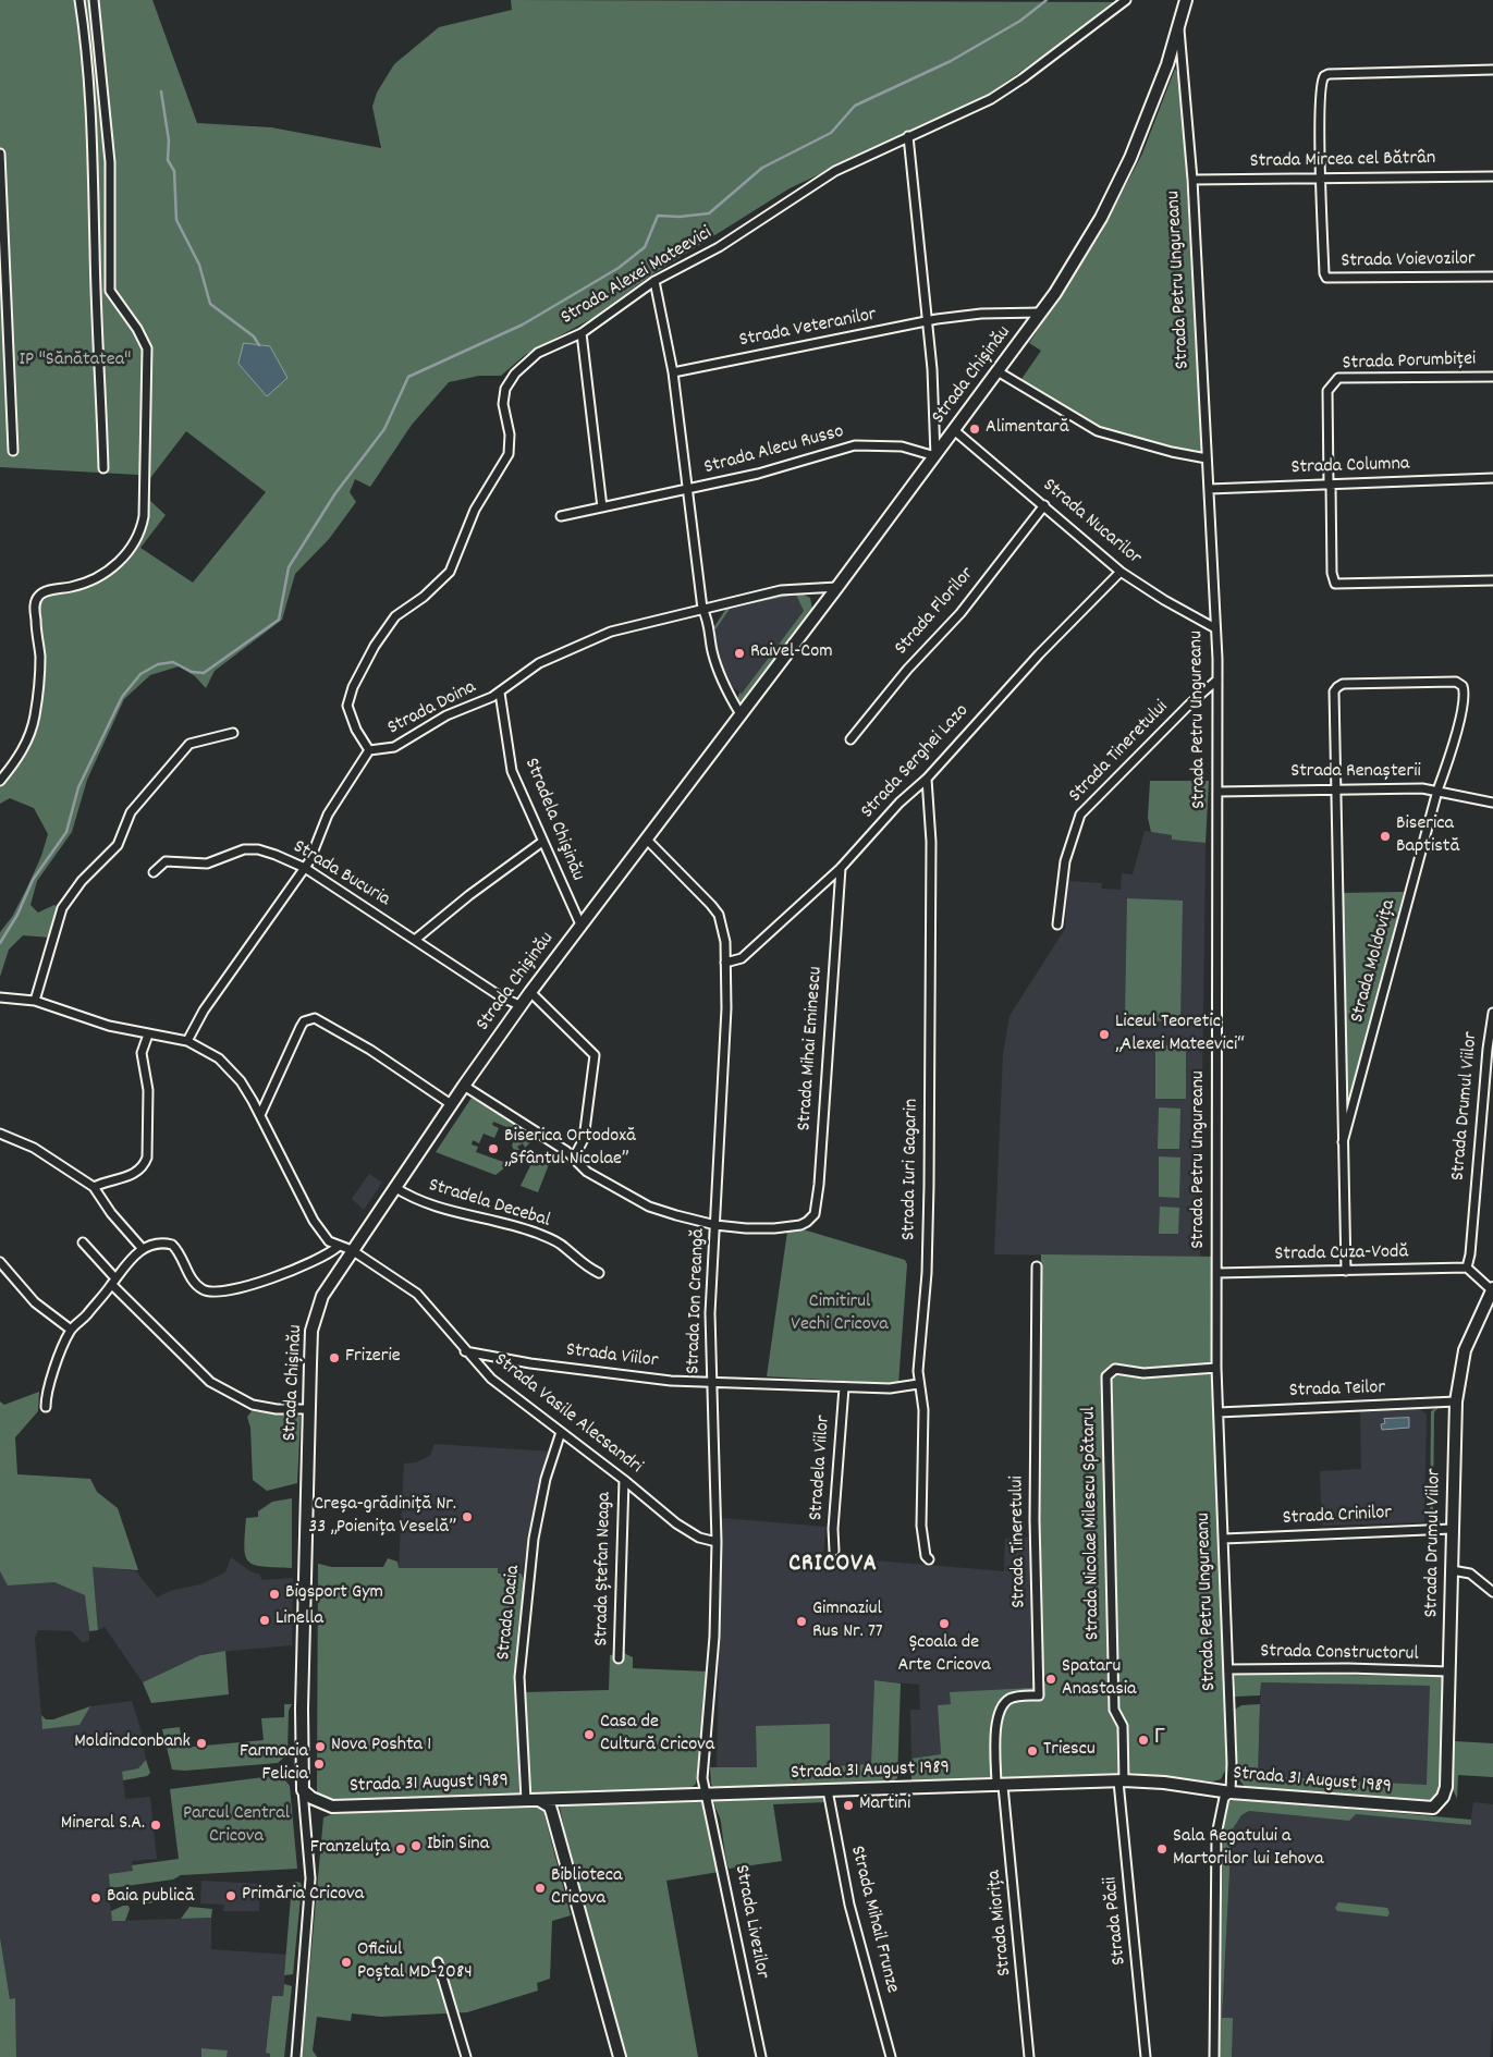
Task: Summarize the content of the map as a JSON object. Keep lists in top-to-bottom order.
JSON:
{
  "streets": {
    "street": [
      "Strada Mircea cel Bătrân",
      "Strada Voievozilor",
      "Strada Alexei Mateevici",
      "Strada Petru Ungureanu",
      "Strada Veteranilor",
      "Strada Porumbiței",
      "Strada Chișinău",
      "Strada Alecu Russo",
      "Strada Columna",
      "Strada Nucarilor",
      "Strada Florilor",
      "Strada Doina",
      "Strada Tineretului",
      "Strada Serghei Lazo",
      "Strada Renașterii",
      "Stradela Chişinău",
      "Strada Bucuria",
      "Strada Moldovița",
      "Strada Mihai Eminescu",
      "Strada Drumul Viilor",
      "Strada Iuri Gagarin",
      "Stradela Decebal",
      "Strada Cuza-Vodă",
      "Strada Ion Creangă",
      "Strada Viilor",
      "Strada Teilor",
      "Strada Vasile Alecsandri",
      "Stradela Viilor",
      "Strada Crinilor",
      "Strada Nicolae Milescu Spătarul",
      "Strada Ștefan Neaga",
      "Strada Dacia",
      "Strada Constructorul",
      "Strada 31 August 1989",
      "Strada Mihail Frunze",
      "Strada Păcii",
      "Strada Livezilor",
      "Strada Miorița"
    ]
  },
  "crossings": [
    ["Strada Mircea cel Bătrân", "Strada Voievozilor"],
    ["Strada Mircea cel Bătrân", "Strada Petru Ungureanu"],
    ["Strada Alexei Mateevici", "Strada Doina"],
    ["Strada Petru Ungureanu", "Strada Chișinău"],
    ["Strada Petru Ungureanu", "Strada Columna"],
    ["Strada Petru Ungureanu", "Strada Nucarilor"],
    ["Strada Petru Ungureanu", "Strada Tineretului"],
    ["Strada Petru Ungureanu", "Strada Renașterii"],
    ["Strada Petru Ungureanu", "Strada Cuza-Vodă"],
    ["Strada Petru Ungureanu", "Strada Teilor"],
    ["Strada Petru Ungureanu", "Strada Crinilor"],
    ["Strada Petru Ungureanu", "Strada Nicolae Milescu Spătarul"],
    ["Strada Petru Ungureanu", "Strada Constructorul"],
    ["Strada Petru Ungureanu", "Strada 31 August 1989"],
    ["Strada Veteranilor", "Strada Chișinău"],
    ["Strada Veteranilor", "Strada Alecu Russo"],
    ["Strada Porumbiței", "Strada Columna"],
    ["Strada Chișinău", "Strada Alecu Russo"],
    ["Strada Chișinău", "Strada Nucarilor"],
    ["Strada Chișinău", "Strada Doina"],
    ["Strada Chișinău", "Stradela Chişinău"],
    ["Strada Chișinău", "Strada Bucuria"],
    ["Strada Chișinău", "Stradela Decebal"],
    ["Strada Chișinău", "Strada Ion Creangă"],
    ["Strada Chișinău", "Strada Vasile Alecsandri"],
    ["Strada Chișinău", "Strada 31 August 1989"],
    ["Strada Nucarilor", "Strada Florilor"],
    ["Strada Nucarilor", "Strada Serghei Lazo"],
    ["Strada Doina", "Stradela Chişinău"],
    ["Strada Doina", "Strada Bucuria"],
    ["Strada Tineretului", "Strada 31 August 1989"],
    ["Strada Tineretului", "Strada Miorița"],
    ["Strada Serghei Lazo", "Strada Mihai Eminescu"],
    ["Strada Serghei Lazo", "Strada Iuri Gagarin"],
    ["Strada Serghei Lazo", "Strada Ion Creangă"],
    ["Strada Renașterii", "Strada Moldovița"],
    ["Strada Moldovița", "Strada Cuza-Vodă"],
    ["Strada Mihai Eminescu", "Strada Ion Creangă"],
    ["Strada Drumul Viilor", "Strada Cuza-Vodă"],
    ["Strada Drumul Viilor", "Strada Teilor"],
    ["Strada Drumul Viilor", "Strada Crinilor"],
    ["Strada Drumul Viilor", "Strada Constructorul"],
    ["Strada Drumul Viilor", "Strada 31 August 1989"],
    ["Strada Iuri Gagarin", "Strada Viilor"],
    ["Strada Ion Creangă", "Strada Viilor"],
    ["Strada Ion Creangă", "Strada Vasile Alecsandri"],
    ["Strada Ion Creangă", "Strada 31 August 1989"],
    ["Strada Ion Creangă", "Strada Livezilor"],
    ["Strada Viilor", "Strada Vasile Alecsandri"],
    ["Strada Viilor", "Stradela Viilor"],
    ["Strada Vasile Alecsandri", "Strada Ștefan Neaga"],
    ["Strada Vasile Alecsandri", "Strada Dacia"],
    ["Strada Nicolae Milescu Spătarul", "Strada 31 August 1989"],
    ["Strada Nicolae Milescu Spătarul", "Strada Păcii"],
    ["Strada Dacia", "Strada 31 August 1989"],
    ["Strada 31 August 1989", "Strada Mihail Frunze"],
    ["Strada 31 August 1989", "Strada Păcii"],
    ["Strada 31 August 1989", "Strada Livezilor"],
    ["Strada 31 August 1989", "Strada Miorița"]
  ],
  "districts": ["CRICOVA"],
  "parks": ["IP \"Sănătatea\"", "Cimitirul Vechi Cricova", "Parcul Central Cricova"],
  "places": [
    "Alimentară",
    "Raivel-Com",
    "Biserica Baptistă",
    "Liceul Teoretic „Alexei Mateevici“",
    "Biserica Ortodoxă „Sfântul Nicolae”",
    "Frizerie",
    "Creșa-grădiniță Nr. 33 „Poienița Veselă”",
    "Bigsport Gym",
    "Linella",
    "Gimnaziul Rus Nr. 77",
    "Școala de Arte Cricova",
    "Spataru Anastasia",
    "Casa de Cultură Cricova",
    "Г",
    "Moldindconbank",
    "Nova Poshta 1",
    "Triescu",
    "Farmacia Felicia",
    "Martini",
    "Mineral S.A.",
    "Ibin Sina",
    "Franzeluța",
    "Sala Regatului a Martorilor lui Iehova",
    "Biblioteca Cricova",
    "Primăria Cricova",
    "Baia publică",
    "Oficiul Poștal MD-2084"
  ]
}
